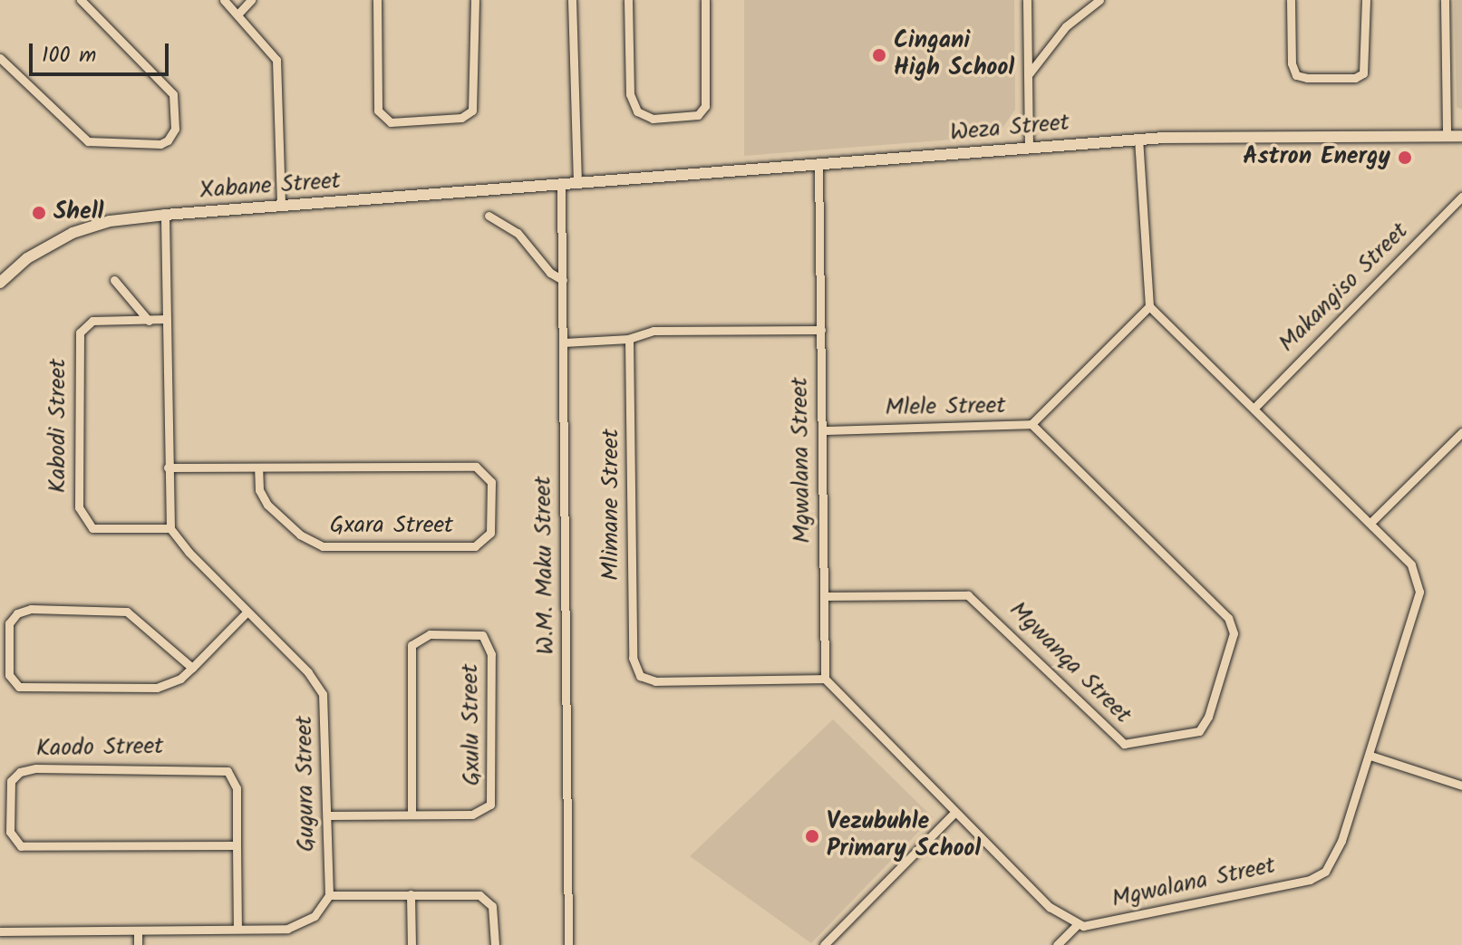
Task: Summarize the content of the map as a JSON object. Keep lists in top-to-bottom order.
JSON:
{
  "streets": {
    "street": [
      "Weza Street",
      "Xabane Street",
      "Makangiso Street",
      "Mlele Street",
      "Kabodi Street",
      "Mgwalana Street",
      "Mlimane Street",
      "Gxara Street",
      "W.M. Maku Street",
      "Mgwanqa Street",
      "Gxulu Street",
      "Kaodo Street",
      "Gugura Street"
    ]
  },
  "crossings": [
    ["Weza Street", "Xabane Street"],
    ["Weza Street", "Mgwalana Street"],
    ["Weza Street", "W.M. Maku Street"],
    ["Xabane Street", "W.M. Maku Street"],
    ["Makangiso Street", "Mgwalana Street"],
    ["Mlele Street", "Mgwalana Street"],
    ["Mlele Street", "Mgwanqa Street"],
    ["Kabodi Street", "Gugura Street"],
    ["Mgwalana Street", "Mlimane Street"],
    ["Mgwalana Street", "Mgwanqa Street"],
    ["Gxulu Street", "Gugura Street"]
  ],
  "places": [
    "Cingani High School",
    "Astron Energy",
    "Shell",
    "Vezubuhle Primary School"
  ],
  "scale_bar": "100 m"
}
